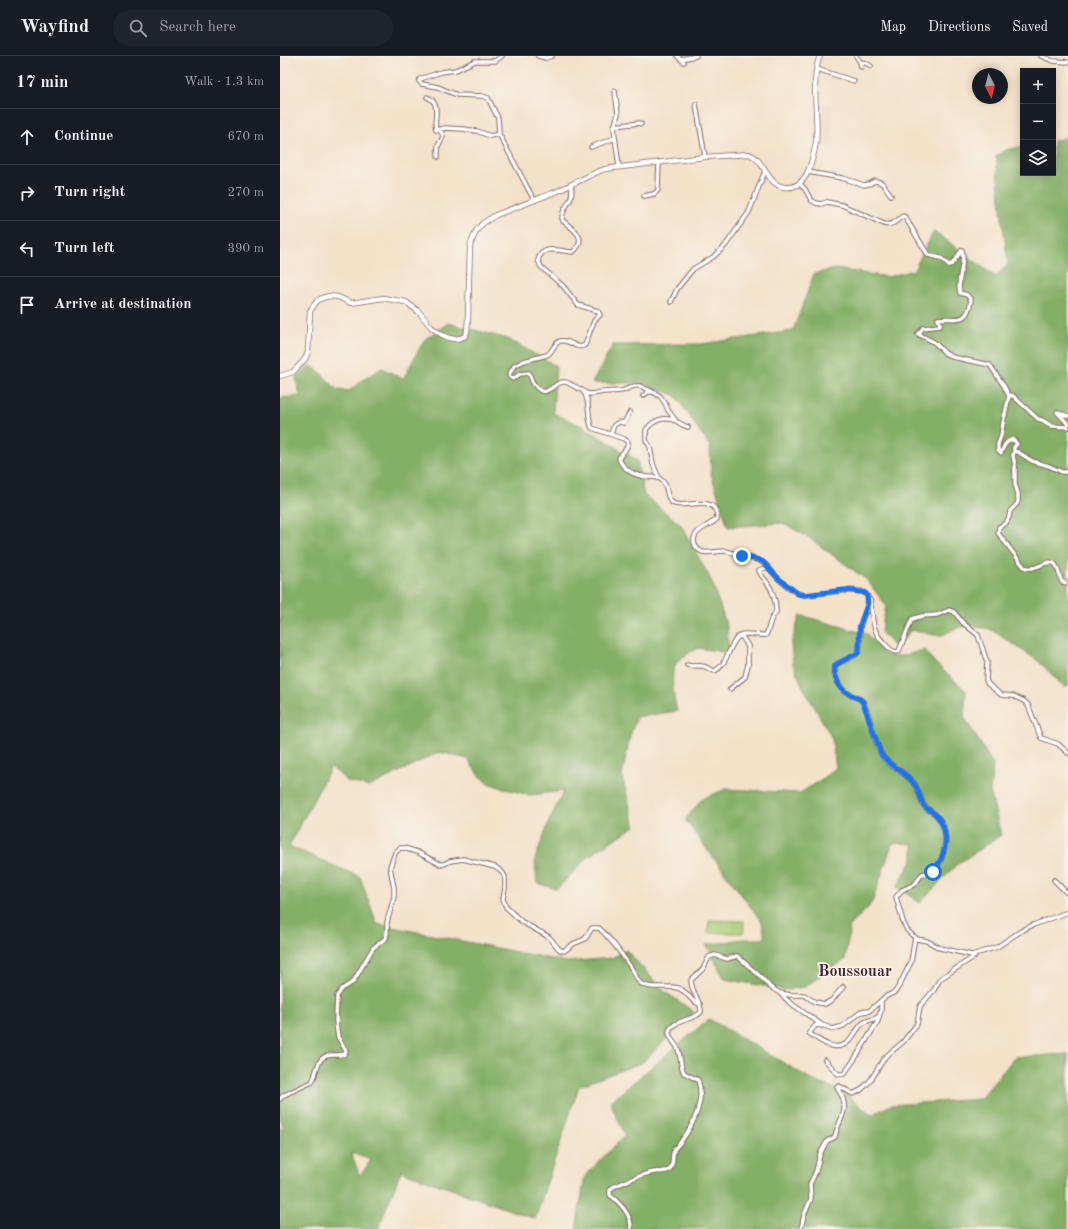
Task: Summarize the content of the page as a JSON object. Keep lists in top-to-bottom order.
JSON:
{
  "districts": ["Boussouar"],
  "north": "bottom",
  "page": {
    "header": "Wayfind",
    "search": "Search here",
    "nav": ["Map", "Directions", "Saved"],
    "heading": ["17 min", "Walk · 1.3 km"],
    "map_buttons": ["+", "−"],
    "list": [
      ["Continue", "670 m"],
      ["Turn right", "270 m"],
      ["Turn left", "390 m"],
      "Arrive at destination"
    ]
  }
}
